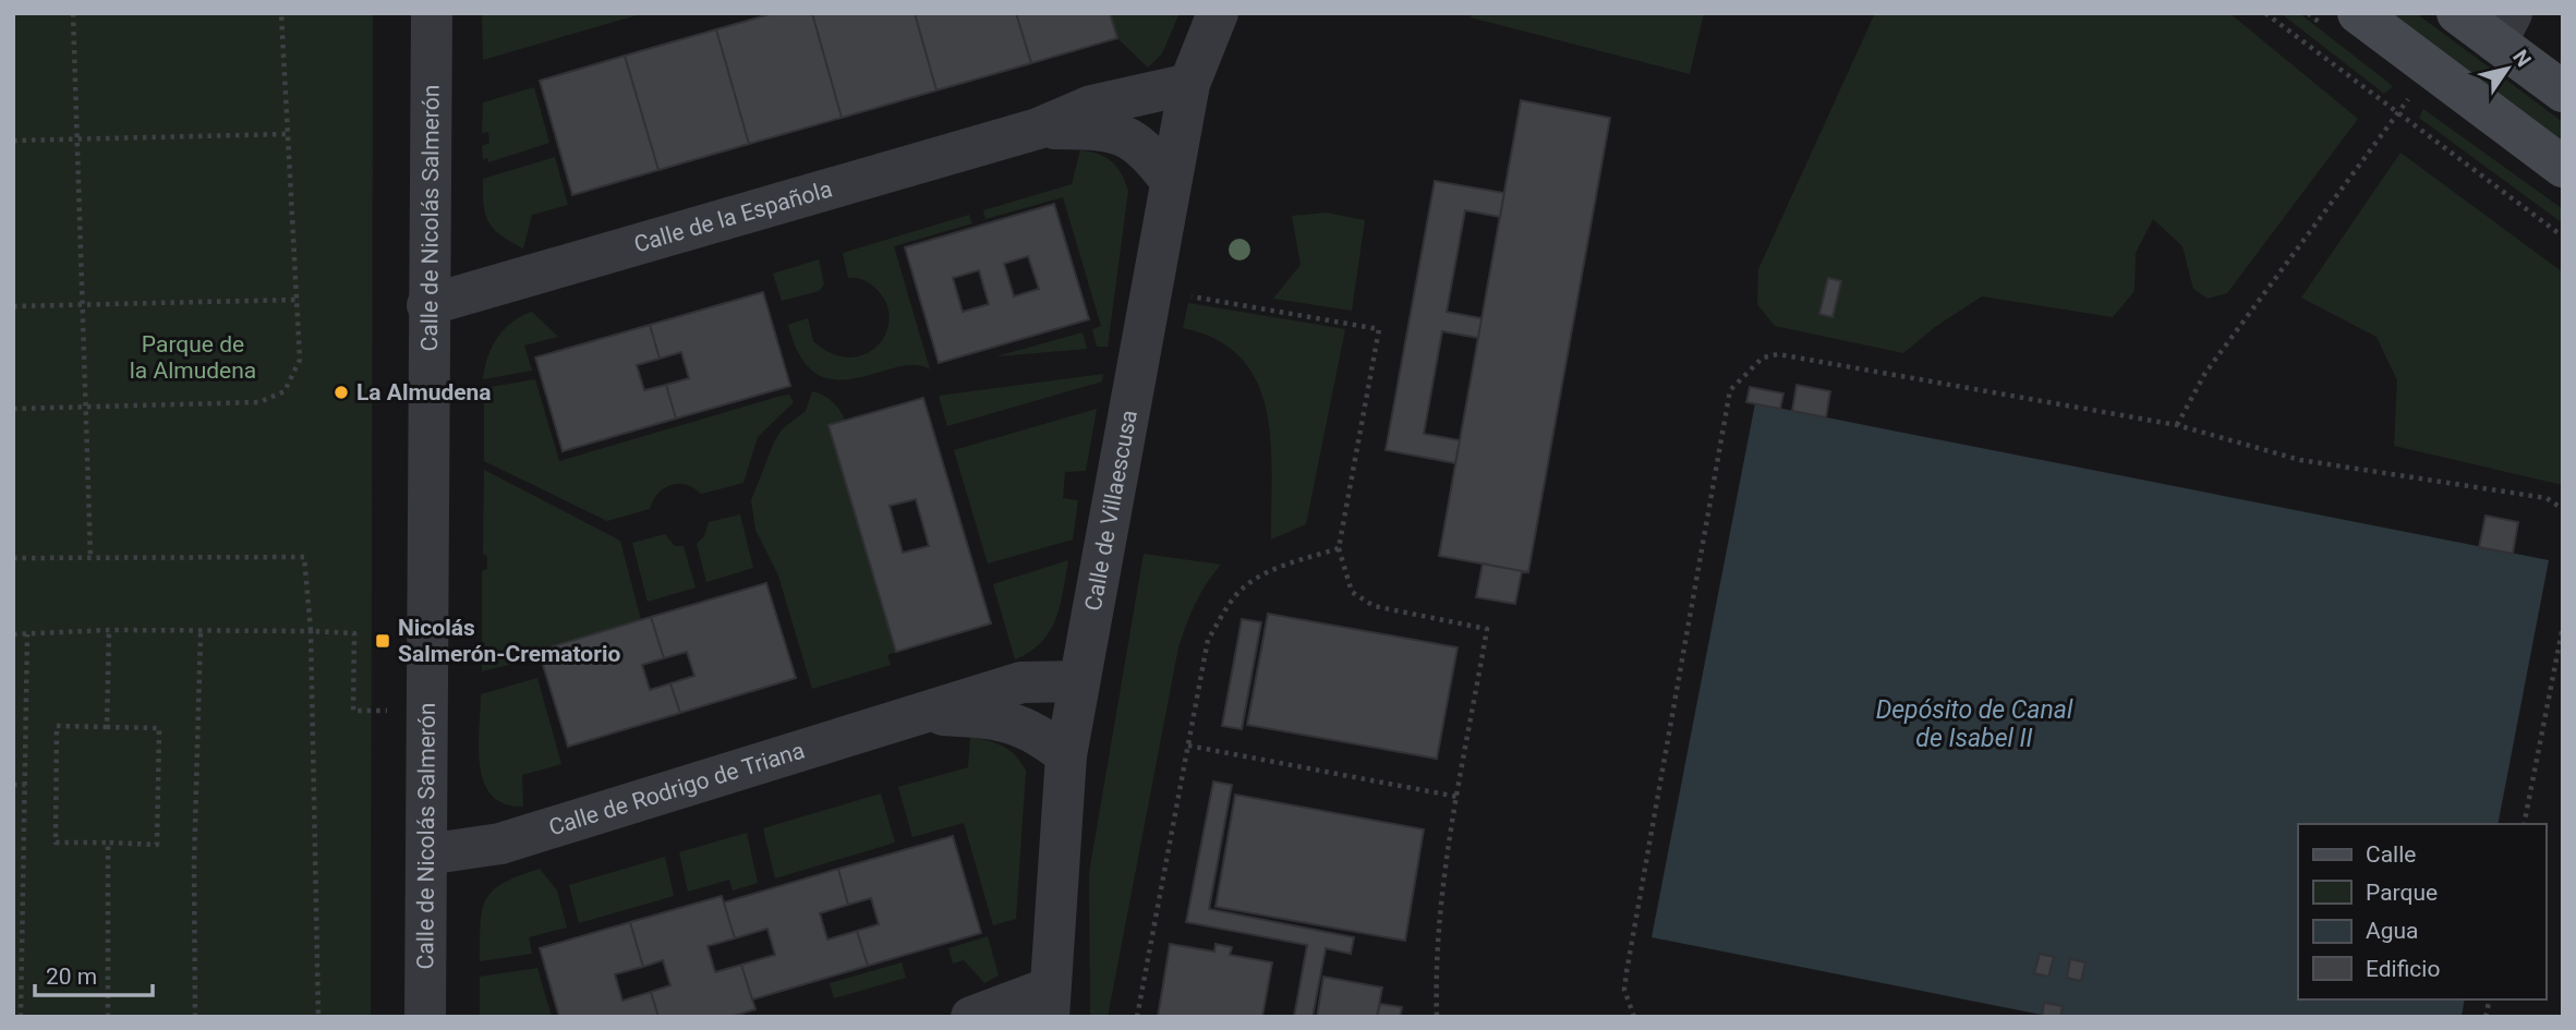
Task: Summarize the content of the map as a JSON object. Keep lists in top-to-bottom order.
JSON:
{
  "streets": {
    "street": [
      "Calle de Nicolás Salmerón",
      "Calle de la Española",
      "Calle de Villaescusa",
      "Calle de Rodrigo de Triana"
    ]
  },
  "crossings": [
    ["Calle de Nicolás Salmerón", "Calle de la Española"],
    ["Calle de Nicolás Salmerón", "Calle de Rodrigo de Triana"],
    ["Calle de la Española", "Calle de Villaescusa"],
    ["Calle de Villaescusa", "Calle de Rodrigo de Triana"]
  ],
  "water": ["Depósito de Canal de Isabel II"],
  "parks": ["Parque de la Almudena"],
  "places": {
    "other": ["La Almudena"],
    "transit": ["Nicolás Salmerón-Crematorio"]
  },
  "legend": [
    "Calle",
    "Parque",
    "Agua",
    "Edificio"
  ],
  "scale_bar": "20 m",
  "north": "top right"
}
